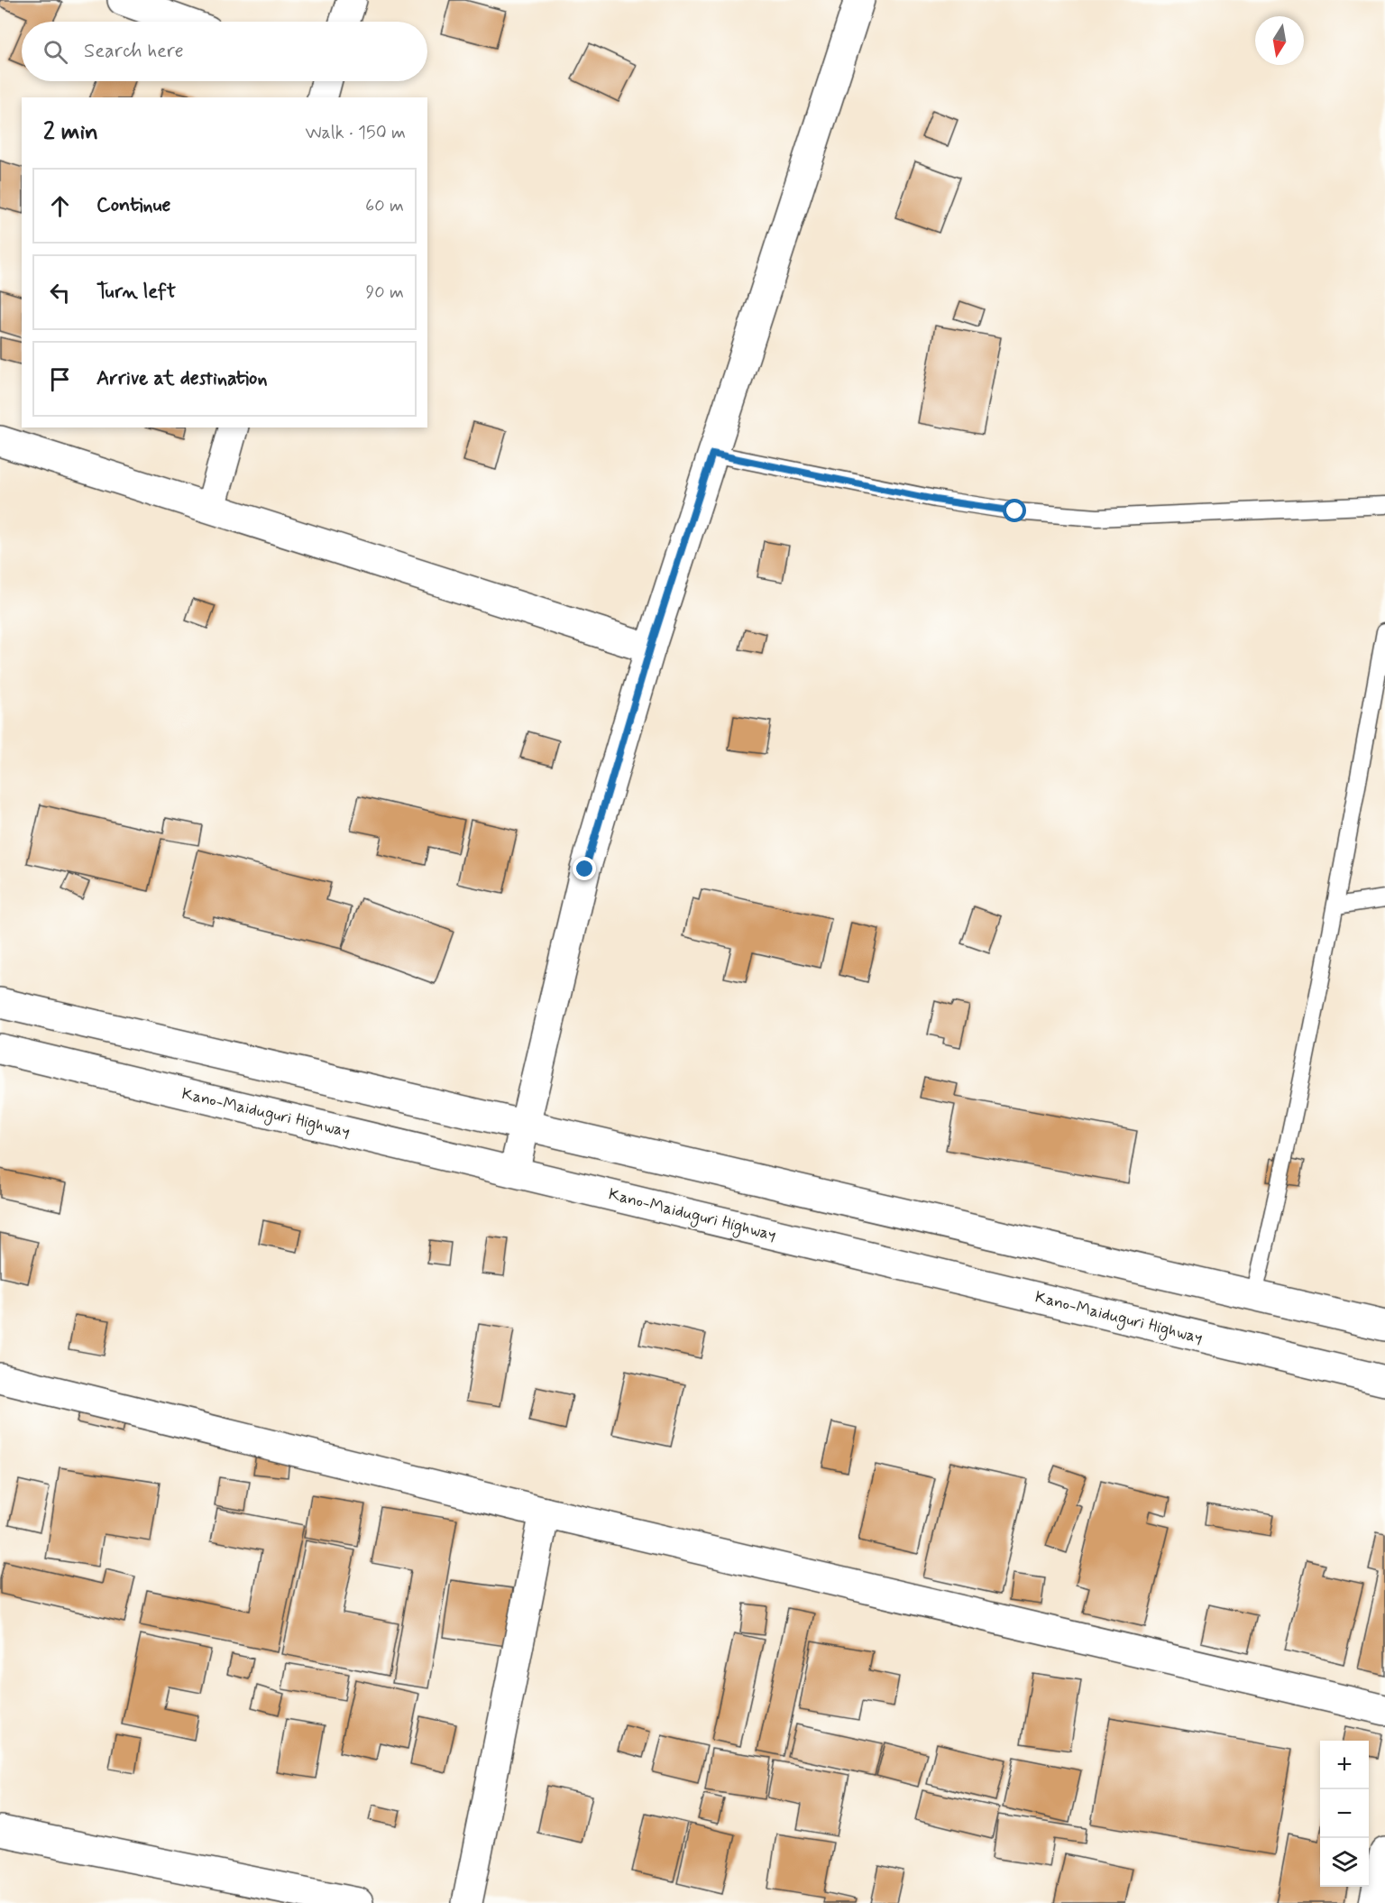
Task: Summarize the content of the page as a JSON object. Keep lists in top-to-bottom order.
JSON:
{
  "streets": {
    "main road": ["Kano-Maiduguri Highway"]
  },
  "north": "bottom",
  "page": {
    "search": "Search here",
    "heading": ["2 min", "Walk · 150 m"],
    "list": [
      ["Continue", "60 m"],
      ["Turn left", "90 m"],
      "Arrive at destination"
    ],
    "map_buttons": ["+", "−"]
  }
}
